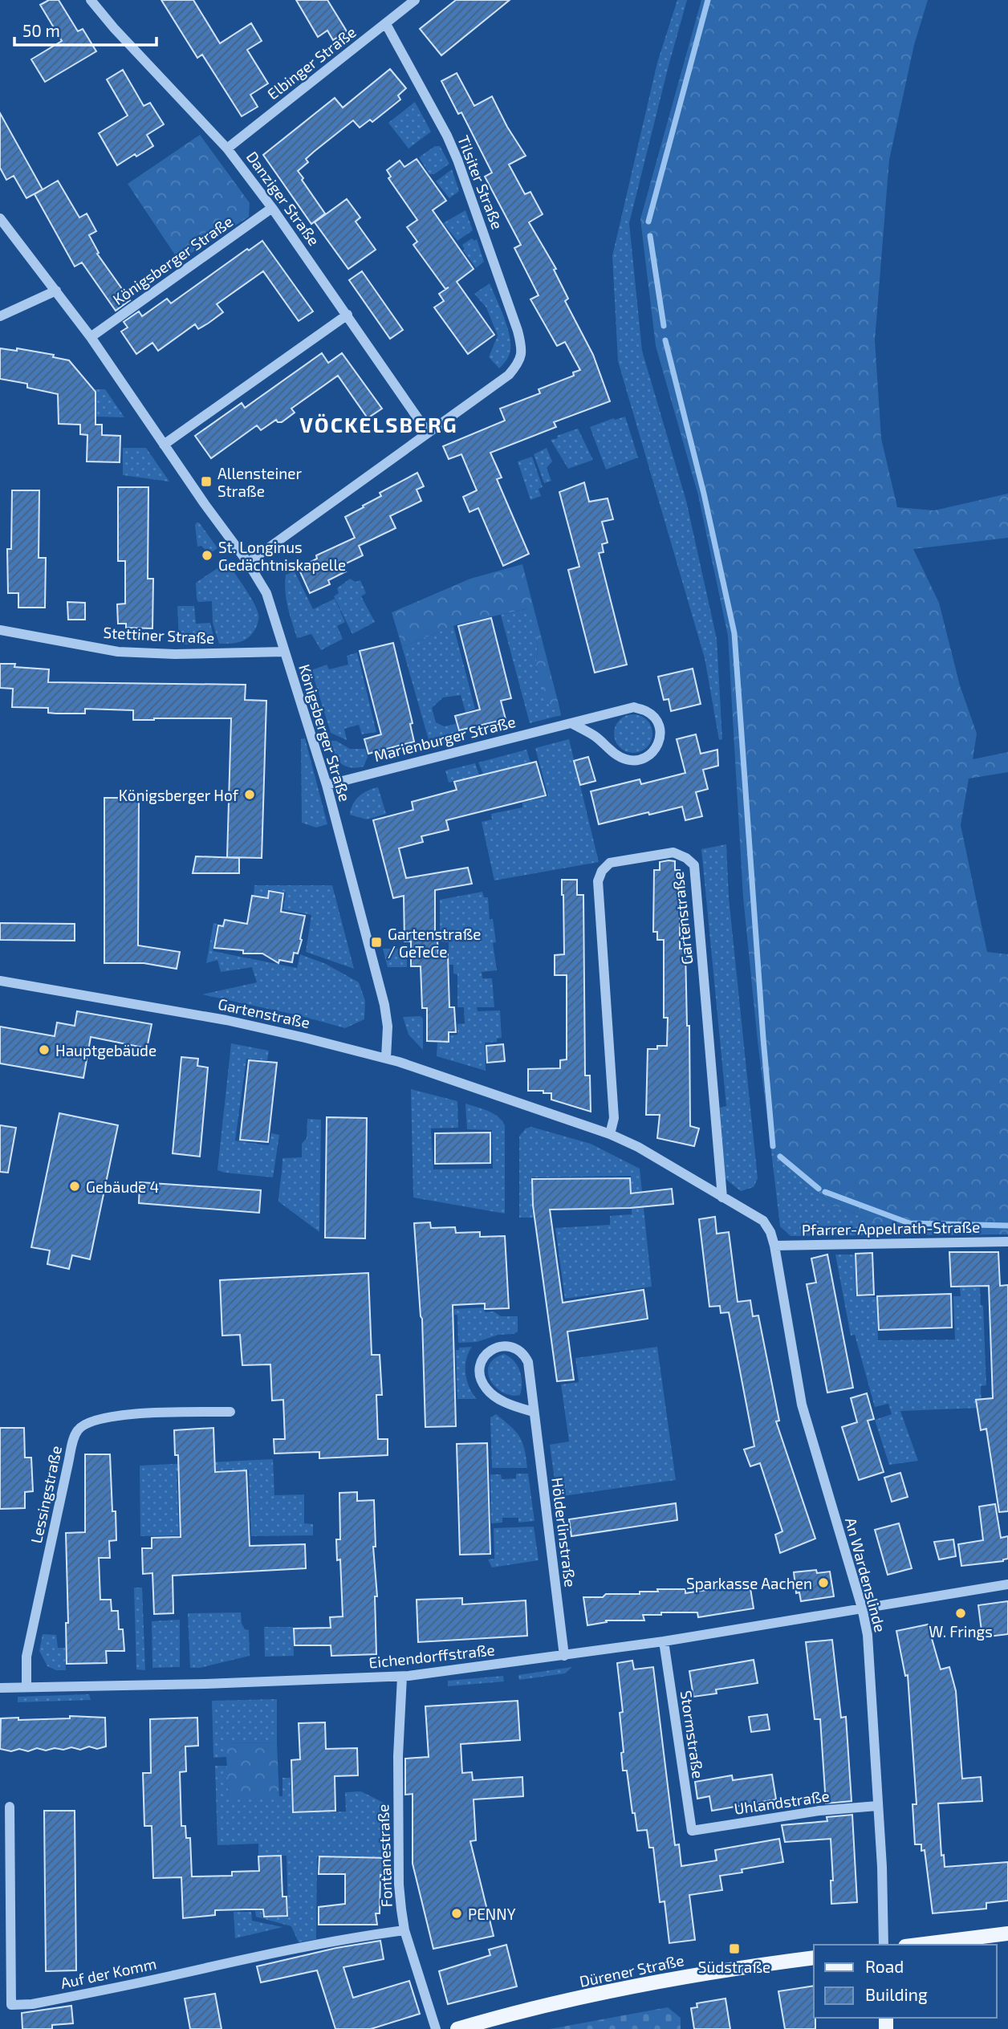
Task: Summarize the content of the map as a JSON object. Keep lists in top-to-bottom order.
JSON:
{
  "streets": {
    "main road": ["Dürener Straße"],
    "street": [
      "Elbinger Straße",
      "Tilsiter Straße",
      "Danziger Straße",
      "Königsberger Straße",
      "Stettiner Straße",
      "Marienburger Straße",
      "Gartenstraße",
      "Pfarrer-Appelrath-Straße",
      "Lessingstraße",
      "Hölderlinstraße",
      "An Wardenslinde",
      "Eichendorffstraße",
      "Stormstraße",
      "Uhlandstraße",
      "Fontanestraße",
      "Auf der Komm"
    ]
  },
  "crossings": [
    ["Elbinger Straße", "Tilsiter Straße"],
    ["Elbinger Straße", "Danziger Straße"],
    ["Tilsiter Straße", "Danziger Straße"],
    ["Danziger Straße", "Königsberger Straße"],
    ["Königsberger Straße", "Stettiner Straße"],
    ["Königsberger Straße", "Marienburger Straße"],
    ["Königsberger Straße", "Gartenstraße"],
    ["Gartenstraße", "An Wardenslinde"],
    ["Pfarrer-Appelrath-Straße", "An Wardenslinde"],
    ["Lessingstraße", "Eichendorffstraße"],
    ["Hölderlinstraße", "Eichendorffstraße"],
    ["An Wardenslinde", "Eichendorffstraße"],
    ["An Wardenslinde", "Uhlandstraße"],
    ["Eichendorffstraße", "Stormstraße"],
    ["Eichendorffstraße", "Fontanestraße"],
    ["Stormstraße", "Uhlandstraße"],
    ["Fontanestraße", "Auf der Komm"]
  ],
  "districts": ["VÖCKELSBERG"],
  "places": {
    "transit": ["Allensteiner Straße", "Gartenstraße / GeTeCe", "Südstraße"],
    "other": [
      "St. Longinus Gedächtniskapelle",
      "Königsberger Hof",
      "Hauptgebäude",
      "Gebäude 4",
      "Sparkasse Aachen",
      "W. Frings",
      "PENNY"
    ]
  },
  "legend": ["Road", "Building"],
  "scale_bar": "50 m"
}
